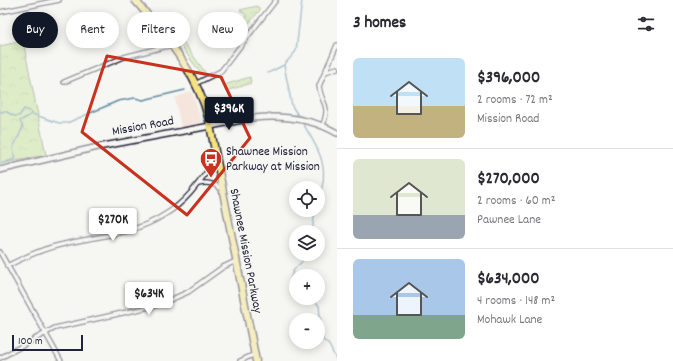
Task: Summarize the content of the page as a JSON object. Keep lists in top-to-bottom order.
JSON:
{
  "streets": {
    "highway": ["Shawnee Mission Parkway"],
    "main road": ["Mission Road"]
  },
  "crossings": [
    ["Mission Road", "Shawnee Mission Parkway"]
  ],
  "places": {
    "bus stop": ["Shawnee Mission Parkway at Mission"]
  },
  "scale_bar": "100 m",
  "page": {
    "heading": "3 homes",
    "chip": [
      "Buy",
      "Rent",
      "Filters",
      "New"
    ],
    "list": [
      {
        "name": "$396,000",
        "note": "2 rooms · 72 m² · Mission Road"
      },
      {
        "name": "$270,000",
        "note": "2 rooms · 60 m² · Pawnee Lane"
      },
      {
        "name": "$634,000",
        "note": "4 rooms · 148 m² · Mohawk Lane"
      }
    ],
    "price": ["$396K", "$270K", "$634K"],
    "map_buttons": ["+", "−"],
    "scale": "100 m"
  }
}
